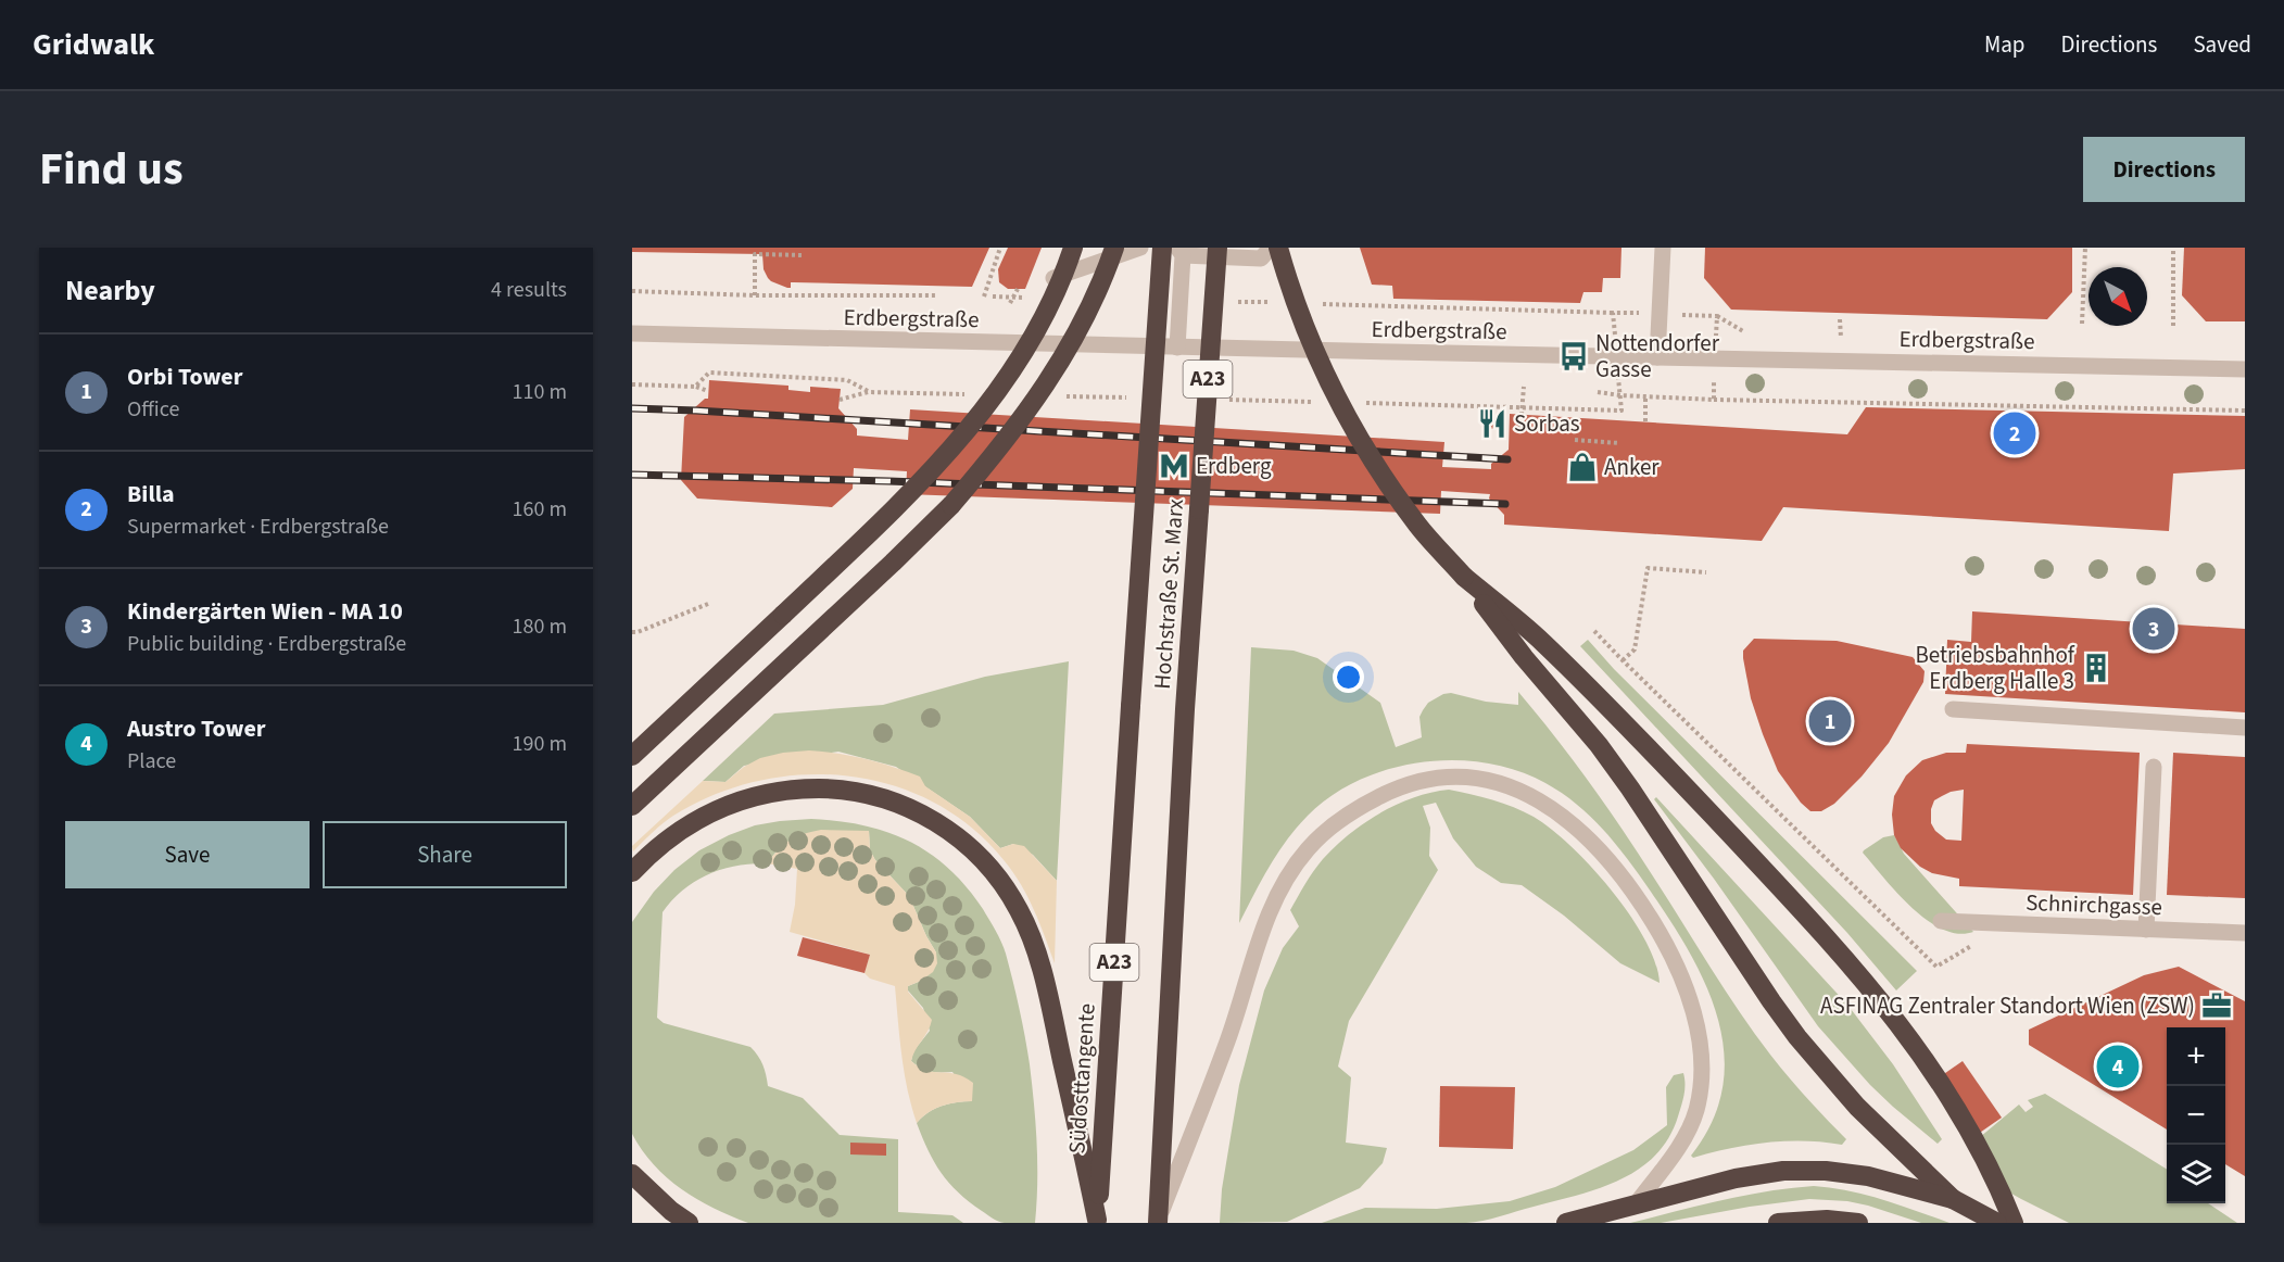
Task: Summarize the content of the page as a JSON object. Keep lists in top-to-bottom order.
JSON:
{
  "streets": {
    "highway": ["A23", "Hochstraße St. Marx", "Südosttangente"],
    "street": ["Erdbergstraße", "Schnirchgasse"]
  },
  "crossings": [
    ["Hochstraße St. Marx", "Südosttangente"]
  ],
  "places": {
    "bus stop": ["Nottendorfer Gasse"],
    "restaurant": ["Sorbas"],
    "metro station": ["Erdberg"],
    "shop": ["Anker"],
    "building": ["Betriebsbahnhof Erdberg Halle 3"],
    "office": ["ASFINAG Zentraler Standort Wien (ZSW)"]
  },
  "north": "bottom right",
  "page": {
    "header": "Gridwalk",
    "nav": ["Map", "Directions", "Saved"],
    "title": "Find us",
    "buttons": [
      "Directions",
      ["Save", "Share"]
    ],
    "heading": ["Nearby", "4 results"],
    "list": [
      {
        "mark": "1",
        "name": "Orbi Tower",
        "note": "Office",
        "value": "110 m"
      },
      {
        "mark": "2",
        "name": "Billa",
        "note": "Supermarket · Erdbergstraße",
        "value": "160 m"
      },
      {
        "mark": "3",
        "name": "Kindergärten Wien - MA 10",
        "note": "Public building · Erdbergstraße",
        "value": "180 m"
      },
      {
        "mark": "4",
        "name": "Austro Tower",
        "note": "Place",
        "value": "190 m"
      }
    ],
    "pins": [
      "2",
      "3",
      "1",
      "4"
    ],
    "map_buttons": ["+", "−"]
  }
}
